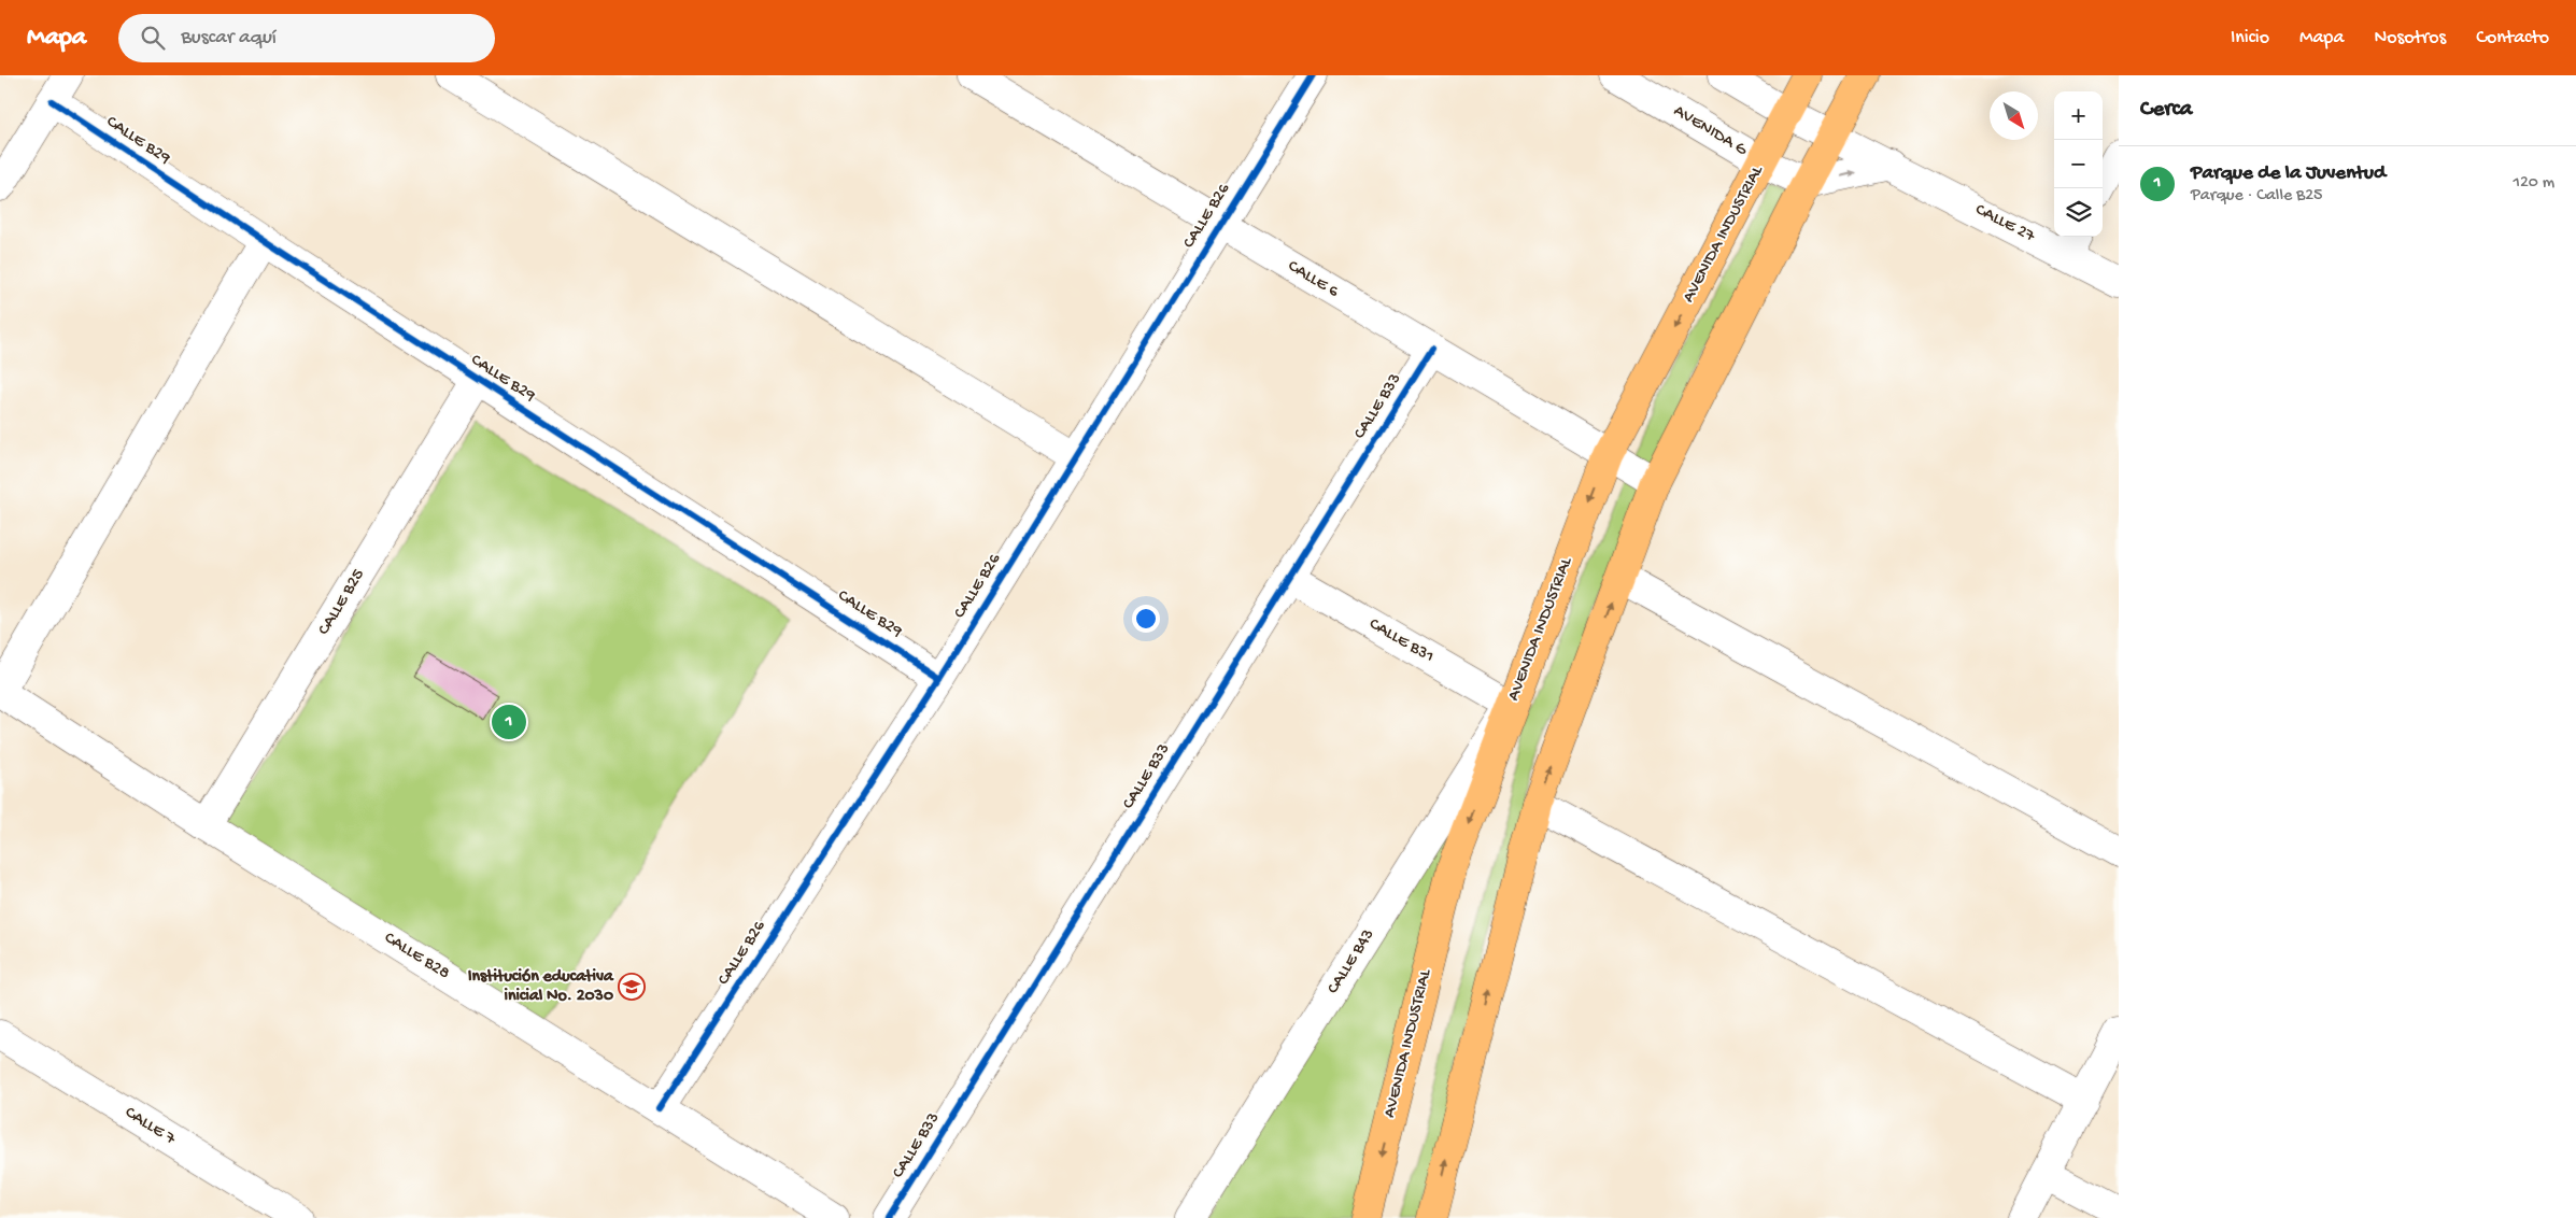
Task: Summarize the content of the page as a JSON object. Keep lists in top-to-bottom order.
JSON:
{
  "streets": {
    "main road": ["AVENIDA INDUSTRIAL"],
    "street": [
      "AVENIDA G",
      "CALLE B29",
      "CALLE B26",
      "CALLE 27",
      "CALLE 6",
      "CALLE B33",
      "CALLE B25",
      "CALLE B31",
      "CALLE B28",
      "CALLE B43",
      "CALLE 7"
    ]
  },
  "crossings": [
    ["AVENIDA G", "AVENIDA INDUSTRIAL"],
    ["CALLE B29", "CALLE B26"],
    ["CALLE B29", "CALLE B25"],
    ["CALLE B26", "CALLE 6"],
    ["CALLE B26", "CALLE B28"],
    ["AVENIDA INDUSTRIAL", "CALLE 6"],
    ["AVENIDA INDUSTRIAL", "CALLE B31"],
    ["AVENIDA INDUSTRIAL", "CALLE B43"],
    ["CALLE 6", "CALLE B33"],
    ["CALLE B33", "CALLE B31"],
    ["CALLE B25", "CALLE B28"],
    ["CALLE B31", "CALLE B43"]
  ],
  "places": {
    "school or university": ["Institución educativa inicial No. 2030"]
  },
  "north": "bottom right",
  "page": {
    "header": "Mapa",
    "search": "Buscar aquí",
    "nav": [
      "Inicio",
      "Mapa",
      "Nosotros",
      "Contacto"
    ],
    "heading": "Cerca",
    "map_buttons": ["+", "−"],
    "list": [
      {
        "mark": "1",
        "name": "Parque de la Juventud",
        "note": "Parque · Calle B25",
        "value": "120 m"
      }
    ],
    "pins": "1"
  }
}
